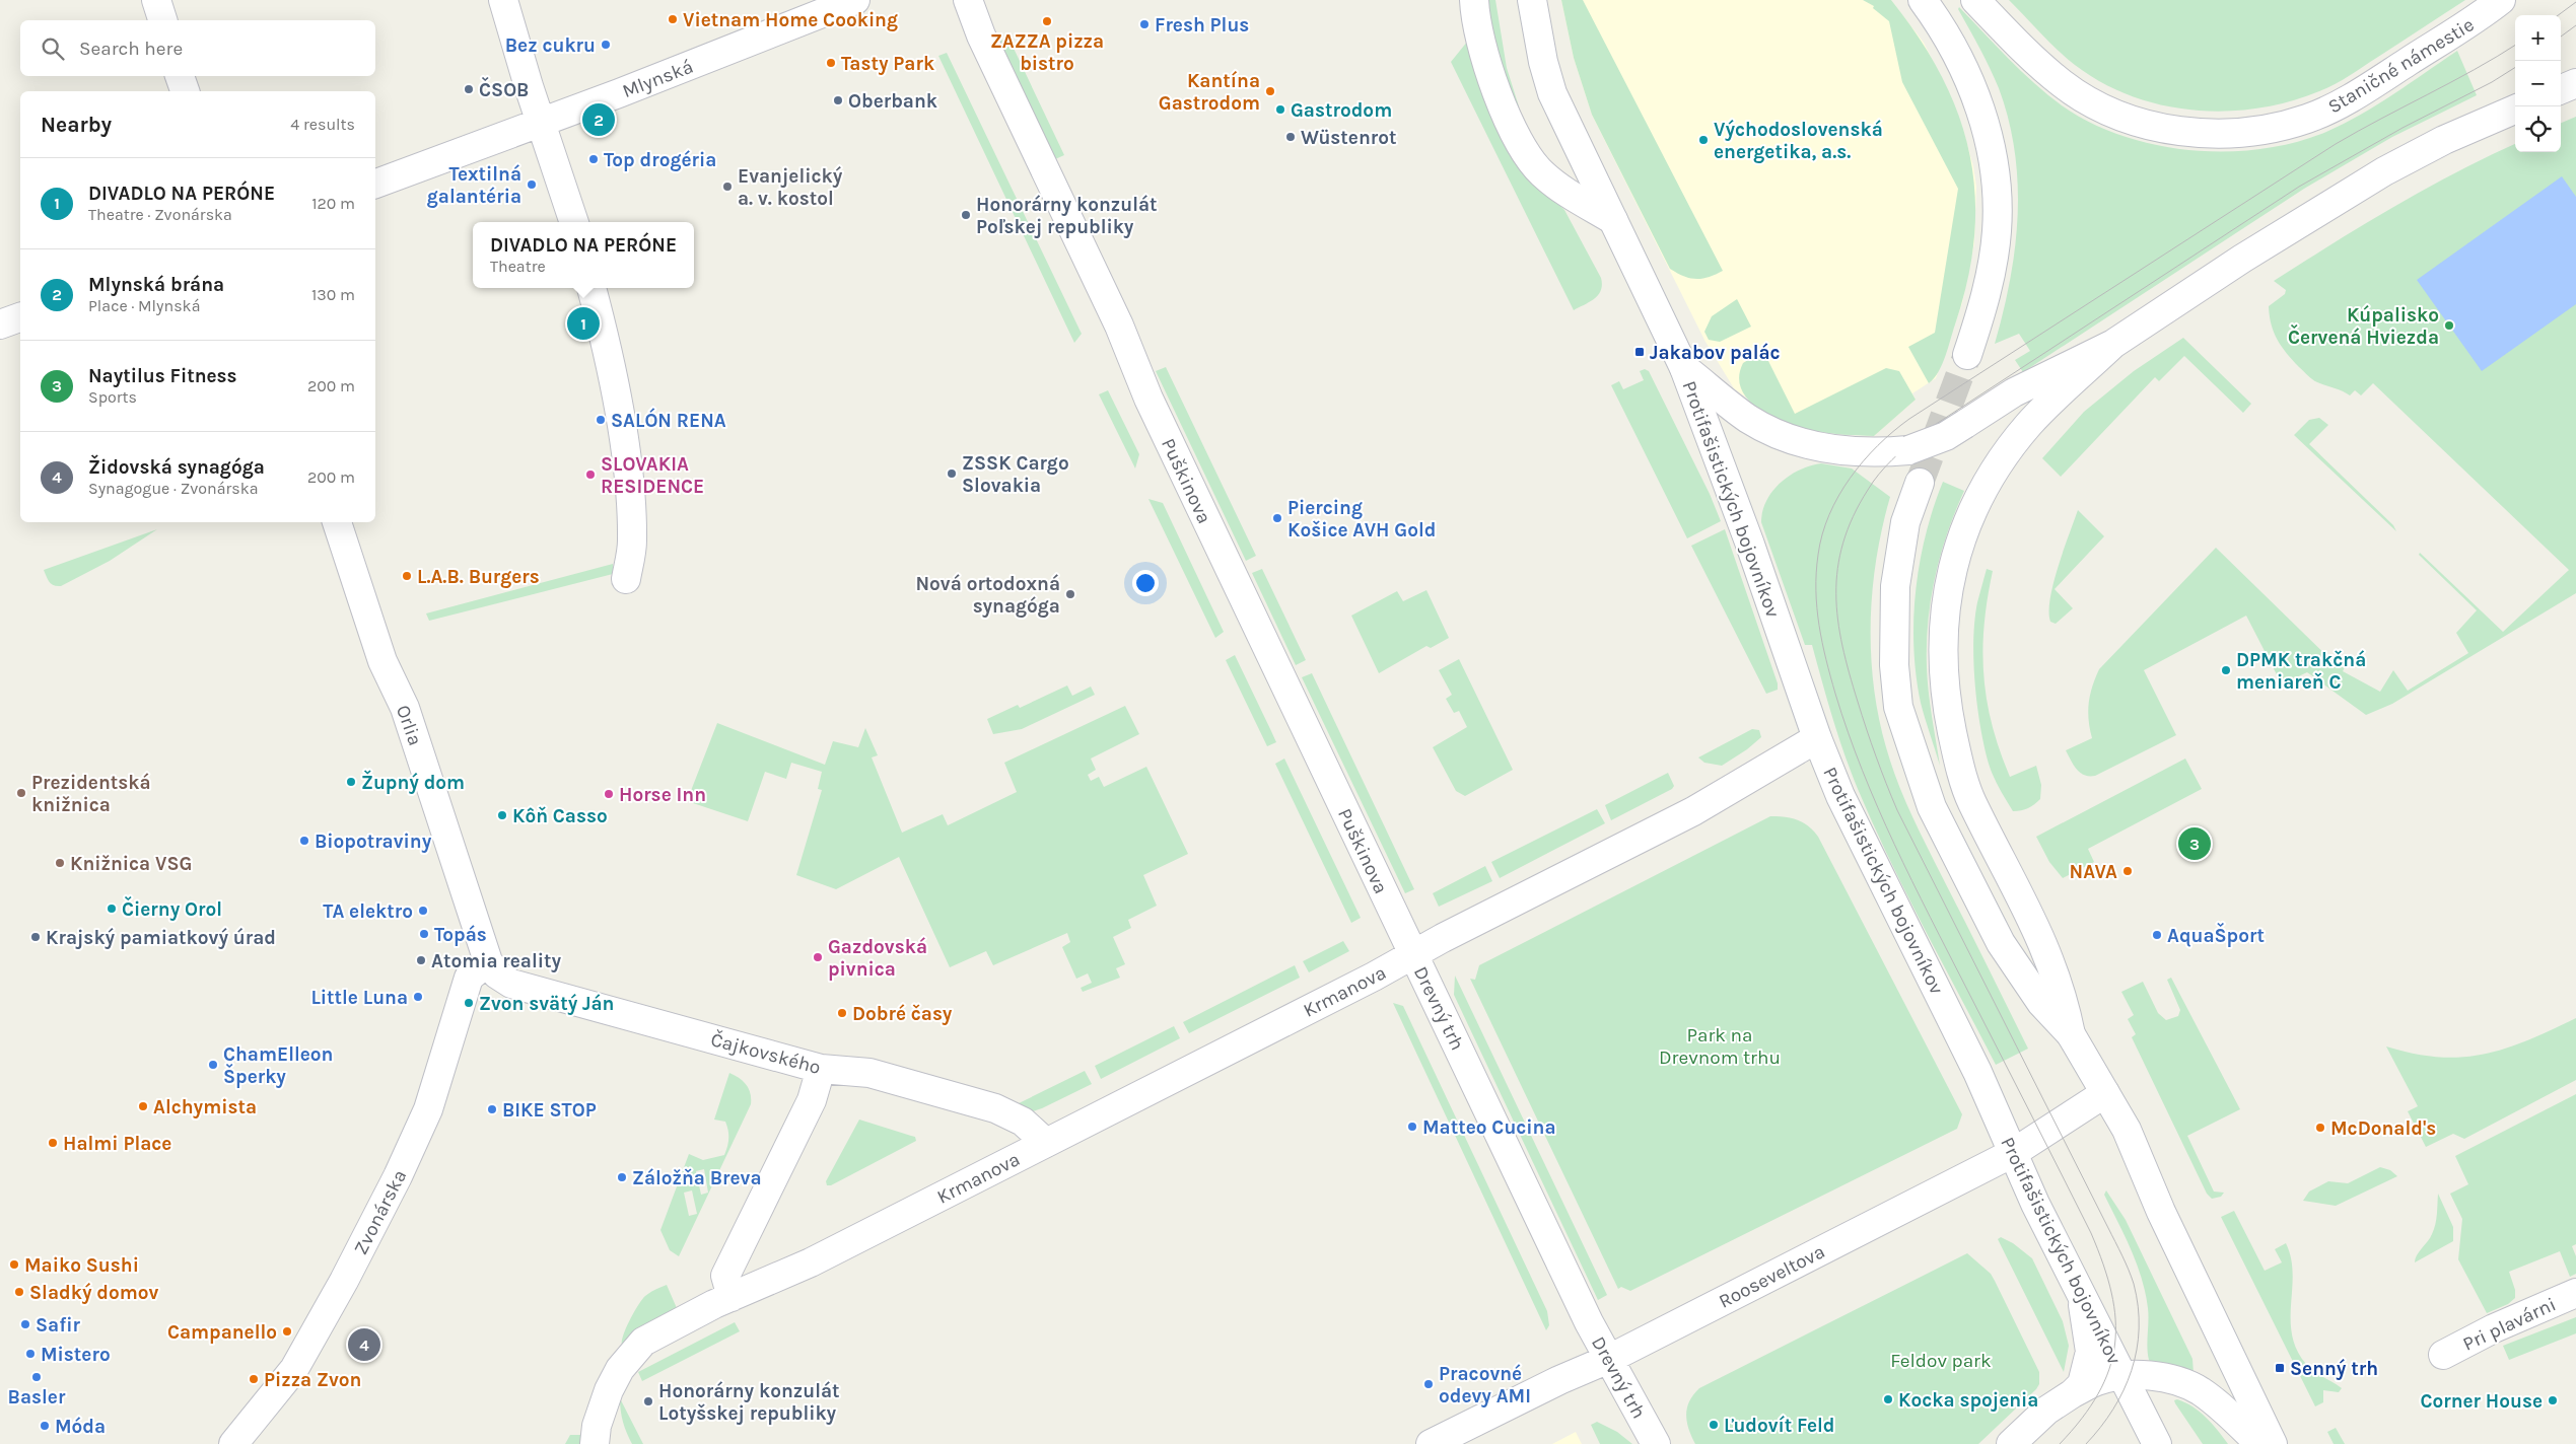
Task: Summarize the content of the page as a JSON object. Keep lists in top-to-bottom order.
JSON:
{
  "streets": {
    "street": [
      "Staničné námestie",
      "Mlynská",
      "Puškinova",
      "Protifašistických bojovníkov",
      "Orlia",
      "Krmanova",
      "Drevný trh",
      "Čajkovského",
      "Zvonárska",
      "Rooseveltova",
      "Pri plavárni"
    ]
  },
  "crossings": [
    ["Puškinova", "Krmanova"],
    ["Puškinova", "Drevný trh"],
    ["Protifašistických bojovníkov", "Drevný trh"],
    ["Protifašistických bojovníkov", "Rooseveltova"],
    ["Orlia", "Čajkovského"],
    ["Orlia", "Zvonárska"],
    ["Krmanova", "Drevný trh"],
    ["Krmanova", "Čajkovského"],
    ["Drevný trh", "Rooseveltova"],
    ["Čajkovského", "Zvonárska"]
  ],
  "parks": ["Park na Drevnom trhu", "Feldov park"],
  "places": {
    "other": [
      "Vietnam Home Cooking",
      "ZAZZA pizza bistro",
      "Fresh Plus",
      "Bez cukru",
      "Tasty Park",
      "ČSOB",
      "Kantína Gastrodom",
      "Oberbank",
      "Gastrodom",
      "Wüstenrot",
      "Východoslovenská energetika, a.s.",
      "Top drogéria",
      "Textilná galantéria",
      "Evanjelický a. v. kostol",
      "Honorárny konzulát Poľskej republiky",
      "Kúpalisko Červená Hviezda",
      "SALÓN RENA",
      "ZSSK Cargo Slovakia",
      "SLOVAKIA RESIDENCE",
      "Piercing Košice AVH Gold",
      "L.A.B. Burgers",
      "Nová ortodoxná synagóga",
      "DPMK trakčná meniareň C",
      "Župný dom",
      "Prezidentská knižnica",
      "Horse Inn",
      "Kôň Casso",
      "Biopotraviny",
      "Knižnica VSG",
      "NAVA",
      "Čierny Orol",
      "TA elektro",
      "Topás",
      "AquaŠport",
      "Krajský pamiatkový úrad",
      "Gazdovská pivnica",
      "Atomia reality",
      "Little Luna",
      "Zvon svätý Ján",
      "Dobré časy",
      "ChamElleon Šperky",
      "Alchymista",
      "BIKE STOP",
      "Matteo Cucina",
      "McDonald's",
      "Halmi Place",
      "Záložňa Breva",
      "Maiko Sushi",
      "Sladký domov",
      "Safir",
      "Campanello",
      "Mistero",
      "Basler",
      "Pizza Zvon",
      "Pracovné odevy AMI",
      "Kocka spojenia",
      "Corner House",
      "Honorárny konzulát Lotyšskej republiky",
      "Ľudovít Feld",
      "Móda"
    ],
    "transit": ["Jakabov palác", "Senný trh"]
  },
  "page": {
    "map_buttons": ["+", "−"],
    "search": "Search here",
    "heading": ["Nearby", "4 results"],
    "pins": [
      "2",
      "1",
      "3",
      "4"
    ],
    "list": [
      {
        "mark": "1",
        "name": "DIVADLO NA PERÓNE",
        "note": "Theatre · Zvonárska",
        "value": "120 m"
      },
      {
        "mark": "2",
        "name": "Mlynská brána",
        "note": "Place · Mlynská",
        "value": "130 m"
      },
      {
        "mark": "3",
        "name": "Naytilus Fitness",
        "note": "Sports",
        "value": "200 m"
      },
      {
        "mark": "4",
        "name": "Židovská synagóga",
        "note": "Synagogue · Zvonárska",
        "value": "200 m"
      }
    ],
    "popup": ["DIVADLO NA PERÓNE", "Theatre"]
  }
}
